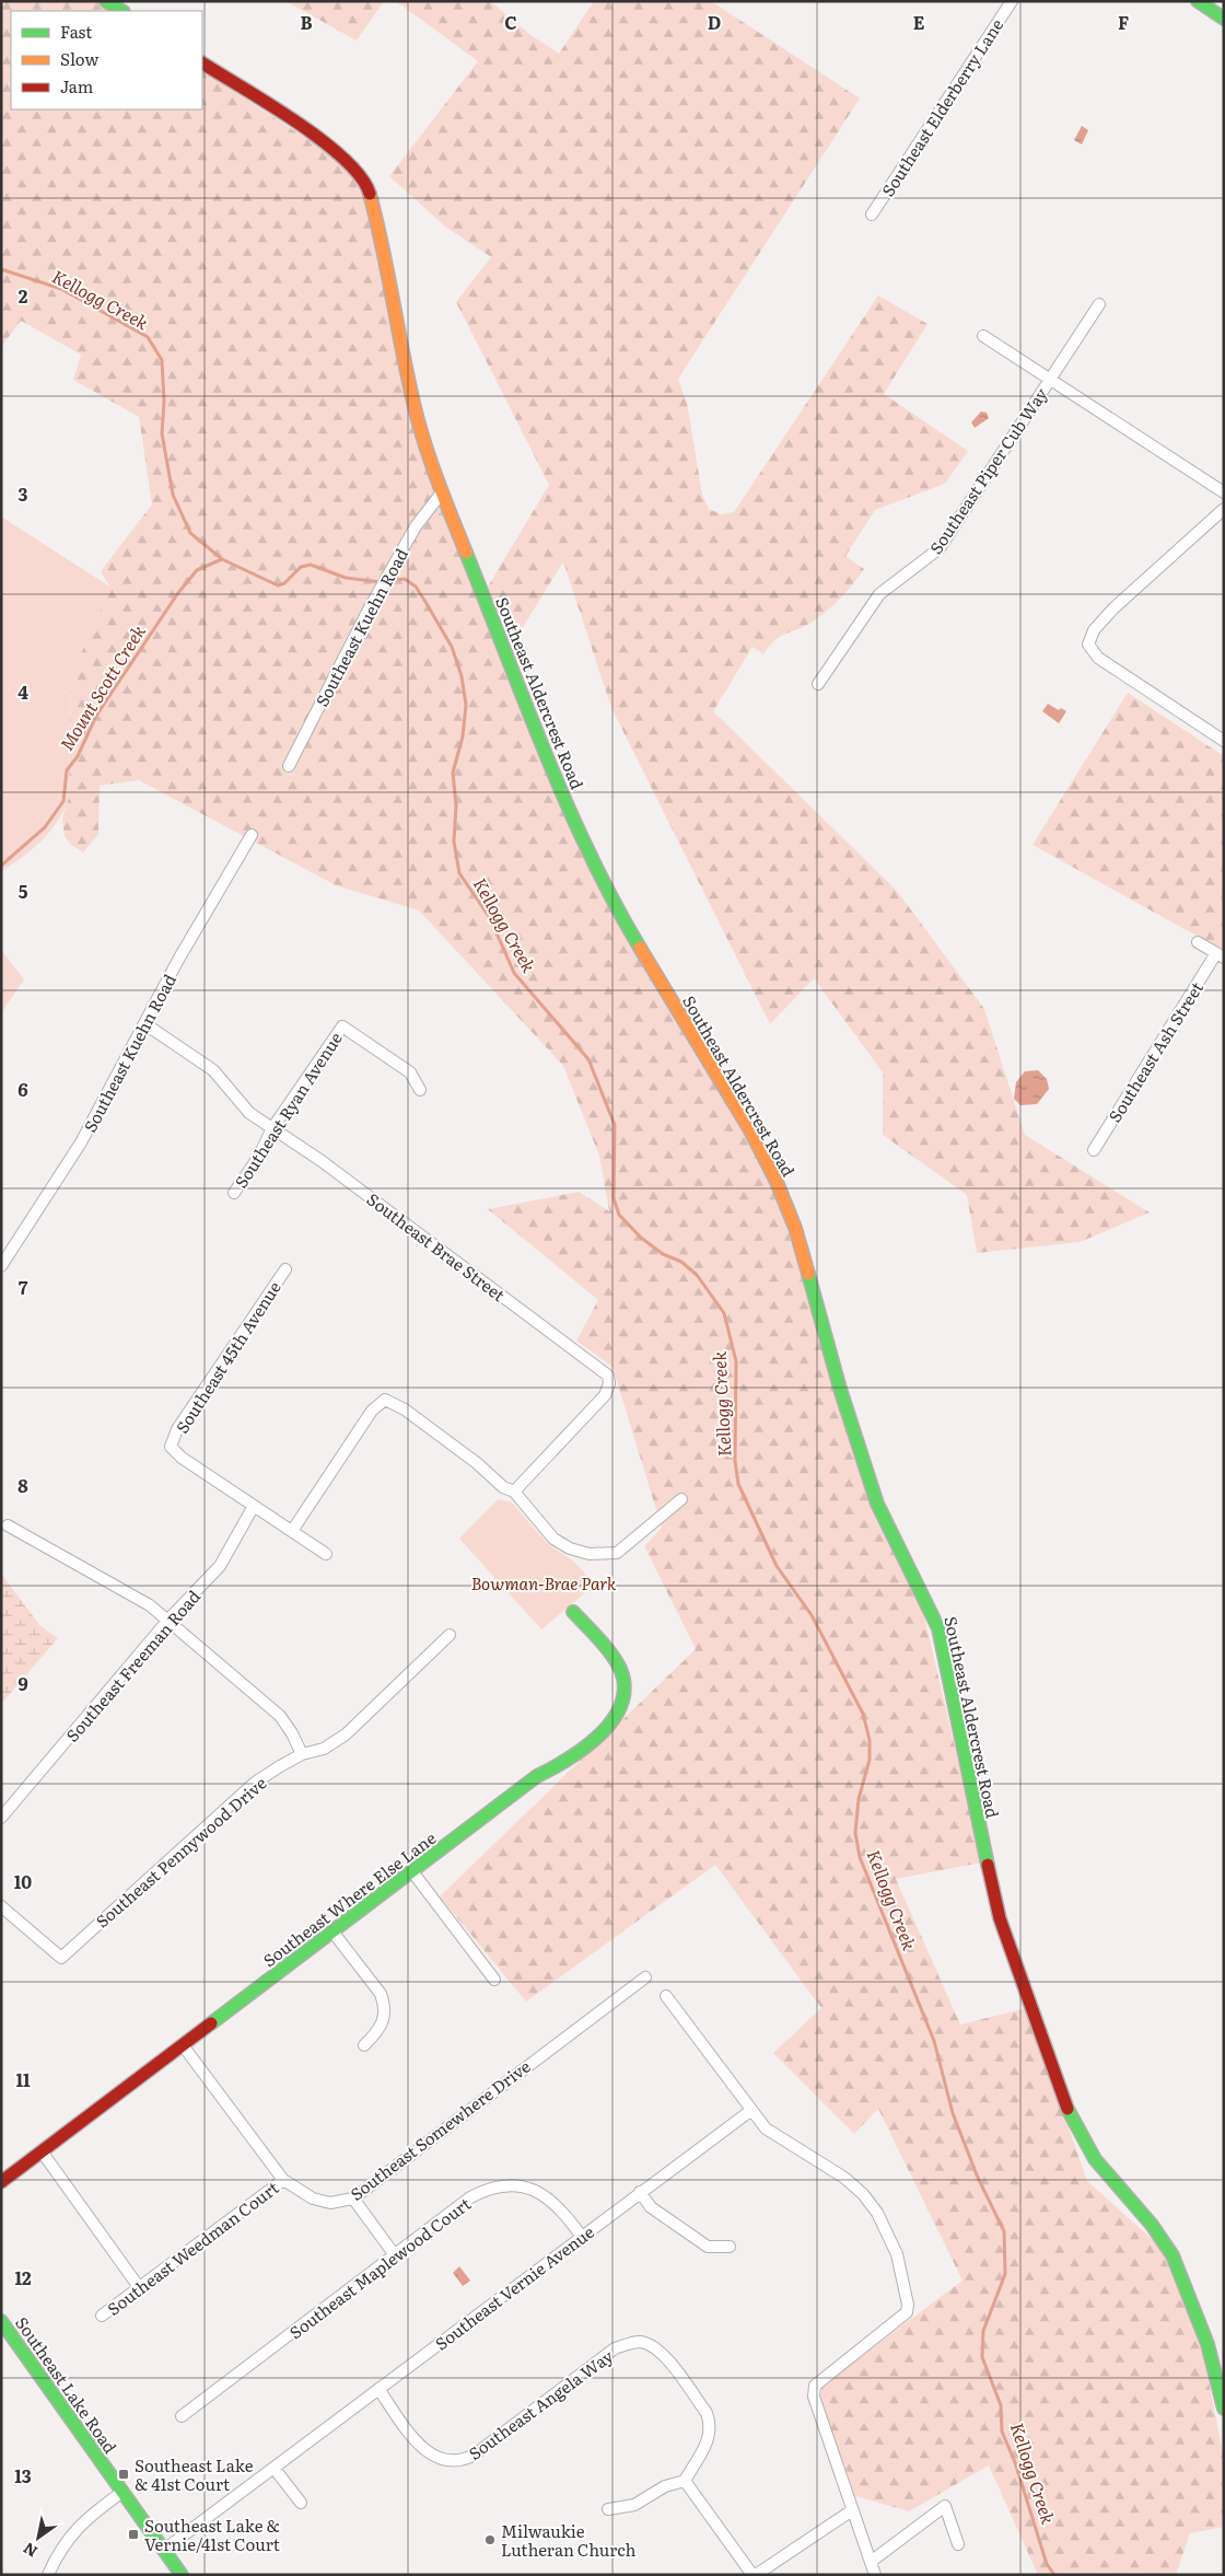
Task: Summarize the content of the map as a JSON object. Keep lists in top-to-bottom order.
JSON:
{
  "streets": {
    "street": [
      "Southeast Elderberry Lane",
      "Southeast Piper Cub Way",
      "Southeast Kuehn Road",
      "Southeast Aldercrest Road",
      "Southeast Ash Street",
      "Southeast Ryan Avenue",
      "Southeast Brae Street",
      "Southeast 45th Avenue",
      "Southeast Freeman Road",
      "Southeast Pennywood Drive",
      "Southeast Where Else Lane",
      "Southeast Somewhere Drive",
      "Southeast Weedman Court",
      "Southeast Maplewood Court",
      "Southeast Vernie Avenue",
      "Southeast Lake Road",
      "Southeast Angela Way"
    ]
  },
  "crossings": [
    ["Southeast Kuehn Road", "Southeast Aldercrest Road"],
    ["Southeast Kuehn Road", "Southeast Brae Street"],
    ["Southeast Ryan Avenue", "Southeast Brae Street"],
    ["Southeast 45th Avenue", "Southeast Freeman Road"],
    ["Southeast Where Else Lane", "Southeast Somewhere Drive"],
    ["Southeast Somewhere Drive", "Southeast Weedman Court"],
    ["Southeast Maplewood Court", "Southeast Vernie Avenue"],
    ["Southeast Vernie Avenue", "Southeast Lake Road"],
    ["Southeast Vernie Avenue", "Southeast Angela Way"]
  ],
  "water": ["Kellogg Creek", "Mount Scott Creek"],
  "parks": ["Bowman-Brae Park"],
  "places": {
    "transit": ["Southeast Lake & 41st Court", "Southeast Lake & Vernie/41st Court"],
    "other": ["Milwaukie Lutheran Church"]
  },
  "legend": ["Fast", "Slow", "Jam"],
  "north": "bottom left",
  "grid": {
    "columns": [
      "B",
      "C",
      "D",
      "E",
      "F"
    ],
    "rows": [
      "2",
      "3",
      "4",
      "5",
      "6",
      "7",
      "8",
      "9",
      "10",
      "11",
      "12",
      "13"
    ]
  }
}
